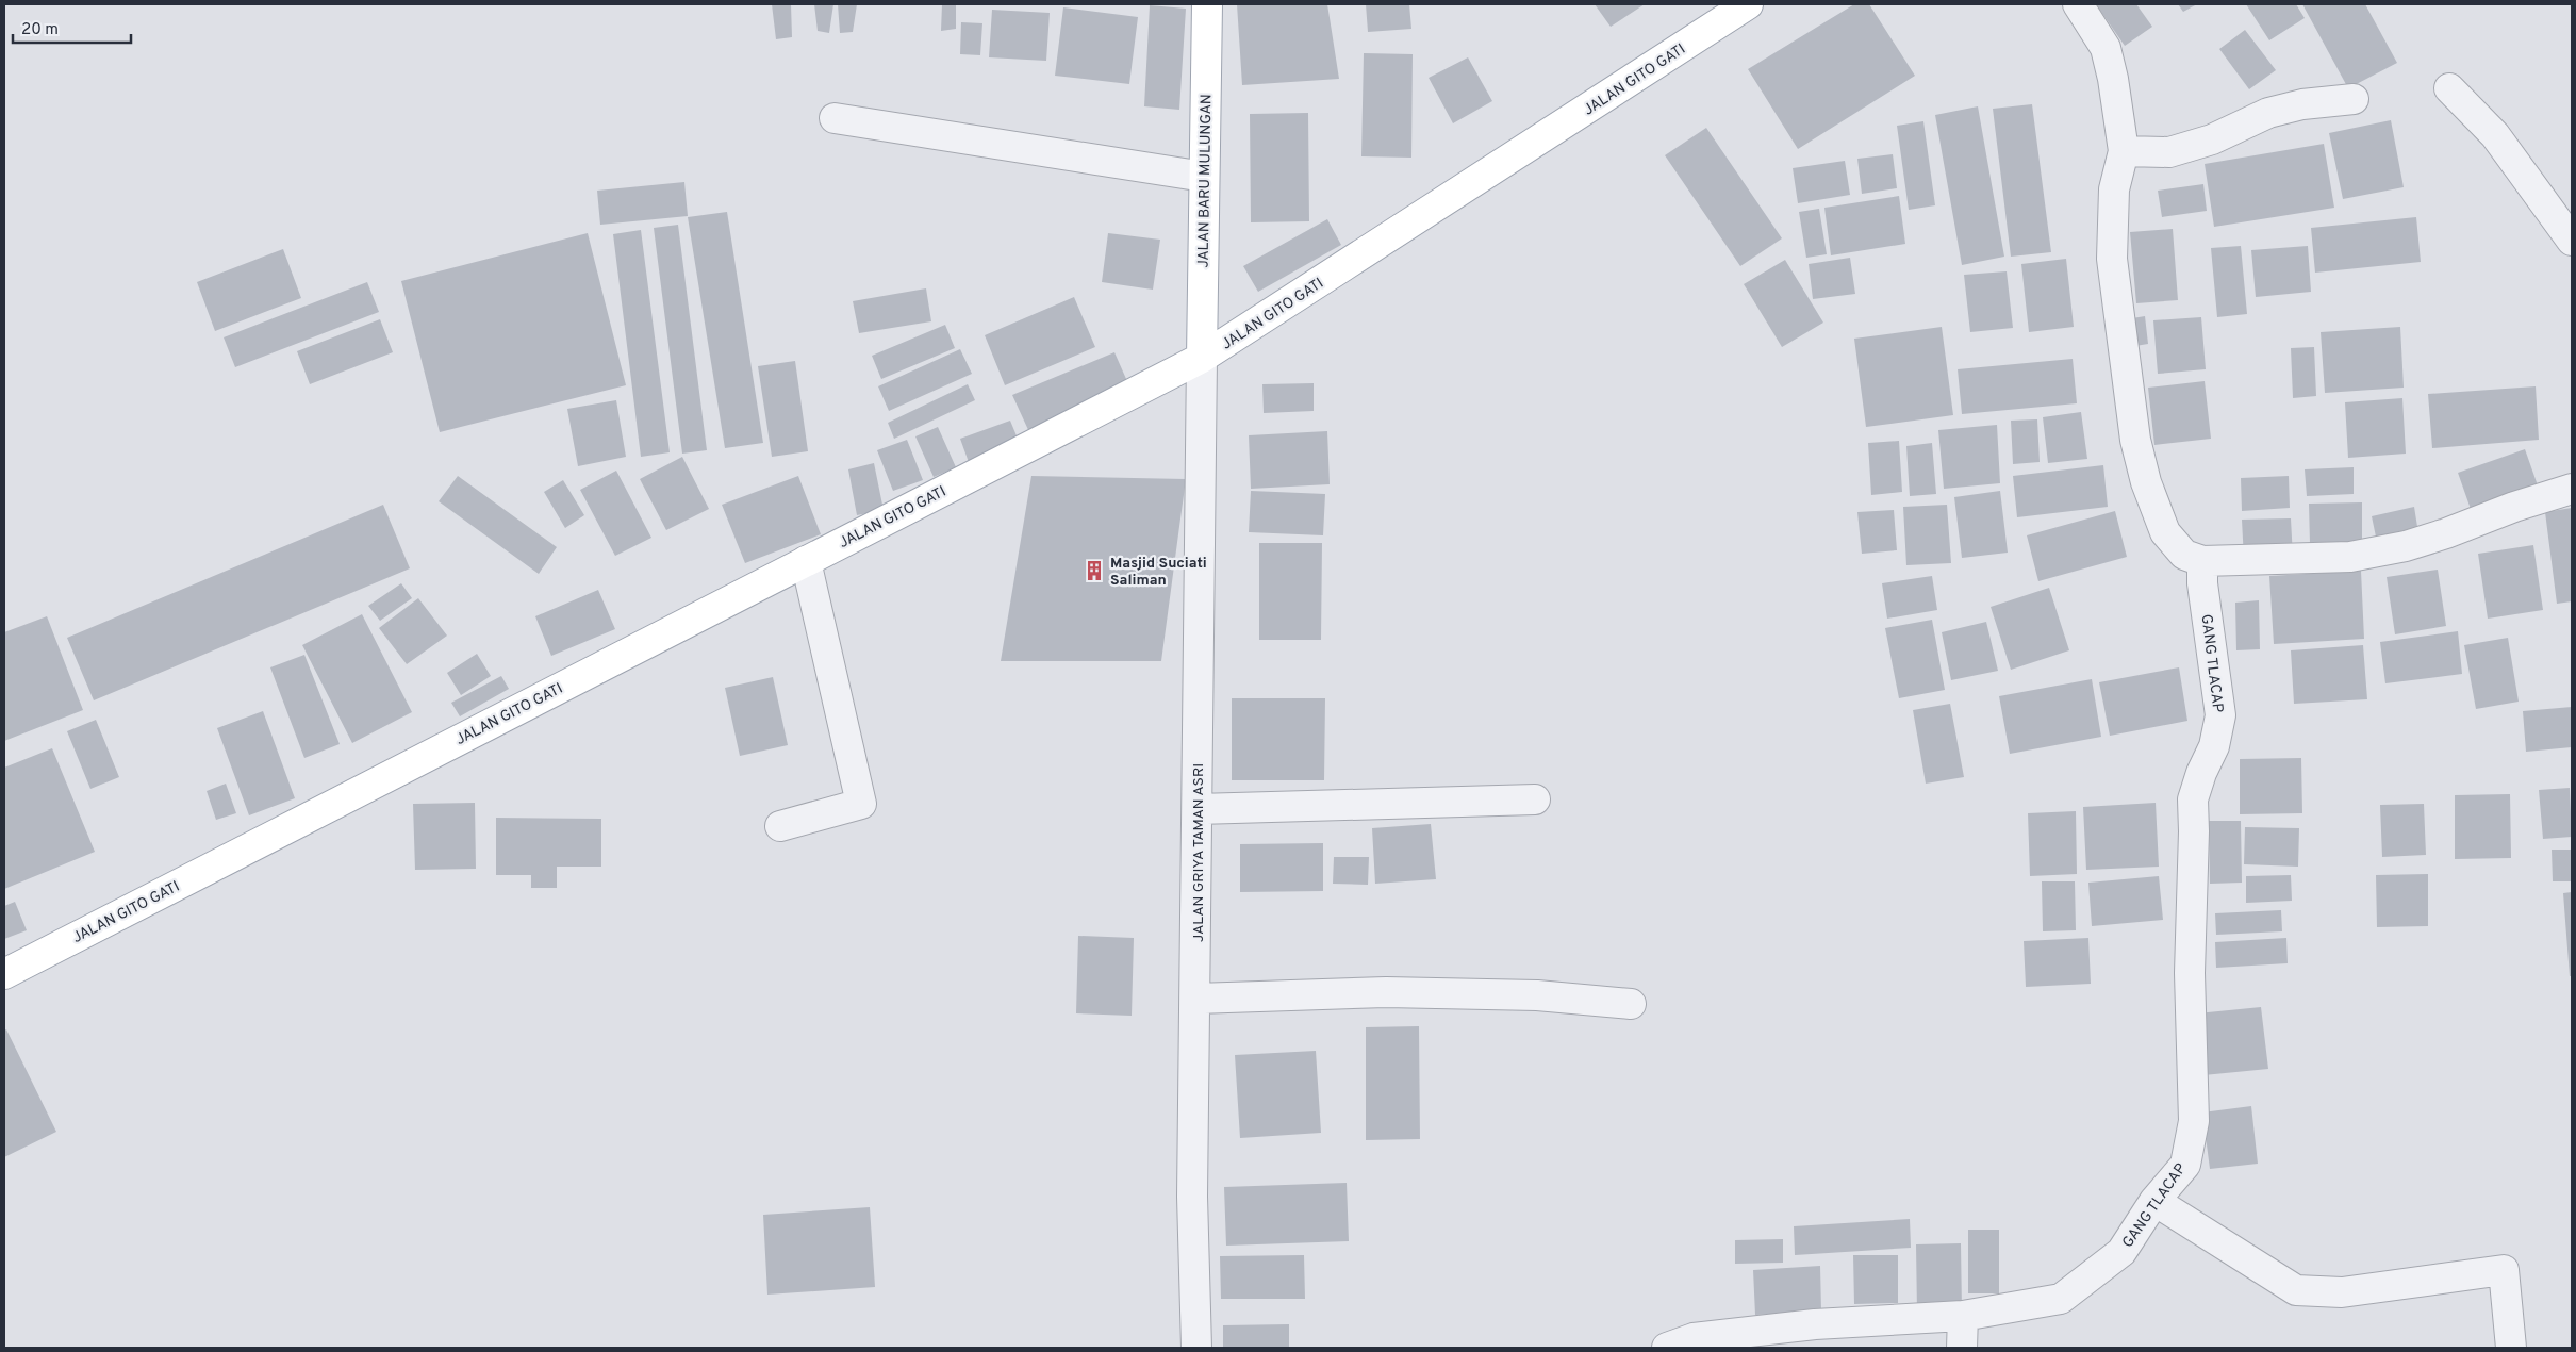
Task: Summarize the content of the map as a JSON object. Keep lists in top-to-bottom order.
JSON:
{
  "streets": {
    "main road": ["JALAN GITO GATI", "JALAN BARU MULUNGAN"],
    "street": ["GANG TLACAP", "JALAN GRIYA TAMAN ASRI"]
  },
  "crossings": [
    ["JALAN GITO GATI", "JALAN BARU MULUNGAN"],
    ["JALAN GITO GATI", "JALAN GRIYA TAMAN ASRI"],
    ["JALAN BARU MULUNGAN", "JALAN GRIYA TAMAN ASRI"]
  ],
  "places": {
    "building": ["Masjid Suciati Saliman"]
  },
  "scale_bar": "20 m"
}
